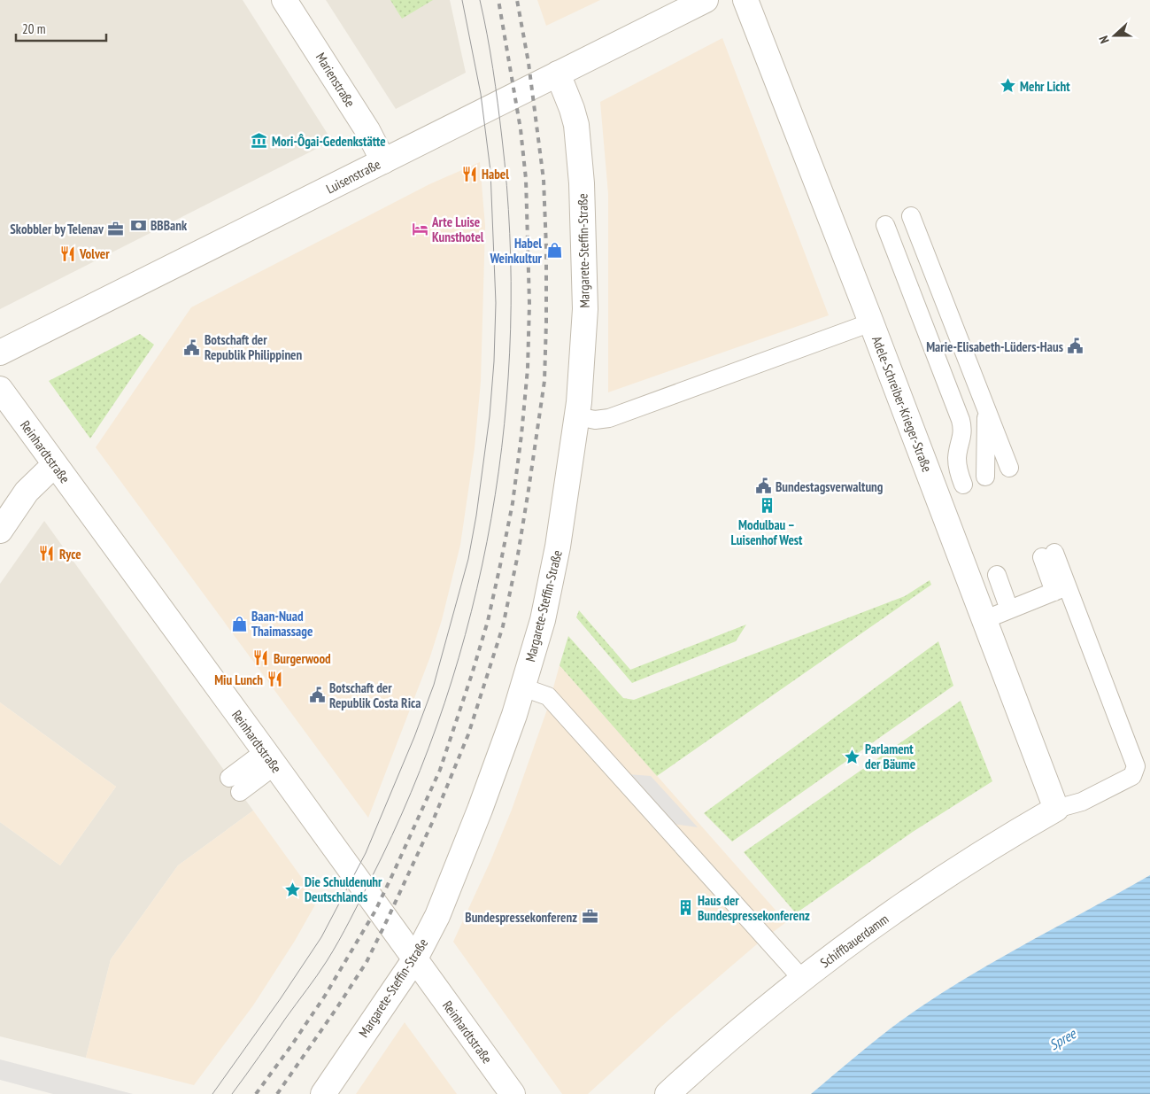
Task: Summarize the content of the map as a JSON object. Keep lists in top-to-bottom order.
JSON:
{
  "streets": {
    "street": [
      "Marienstraße",
      "Luisenstraße",
      "Margarete-Steffin-Straße",
      "Adele-Schreiber-Krieger-Straße",
      "Reinhardtstraße",
      "Schiffbauerdamm"
    ]
  },
  "crossings": [
    ["Marienstraße", "Luisenstraße"],
    ["Luisenstraße", "Margarete-Steffin-Straße"],
    ["Margarete-Steffin-Straße", "Reinhardtstraße"],
    ["Adele-Schreiber-Krieger-Straße", "Schiffbauerdamm"]
  ],
  "water": ["Spree"],
  "places": {
    "place": ["Mehr Licht", "Parlament der Bäume", "Die Schuldenuhr Deutschlands"],
    "museum": ["Mori-Ôgai-Gedenkstätte"],
    "restaurant": [
      "Habel",
      "Volver",
      "Ryce",
      "Burgerwood",
      "Miu Lunch"
    ],
    "bank": ["BBBank"],
    "office": ["Skobbler by Telenav", "Bundespressekonferenz"],
    "hotel": ["Arte Luise Kunsthotel"],
    "shop": ["Habel Weinkultur", "Baan-Nuad Thaimassage"],
    "public building": [
      "Marie-Elisabeth-Lüders-Haus",
      "Botschaft der Republik Philippinen",
      "Bundestagsverwaltung",
      "Botschaft der Republik Costa Rica"
    ],
    "building": ["Modulbau – Luisenhof West", "Haus der Bundespressekonferenz"]
  },
  "scale_bar": "20 m",
  "north": "left"
}
